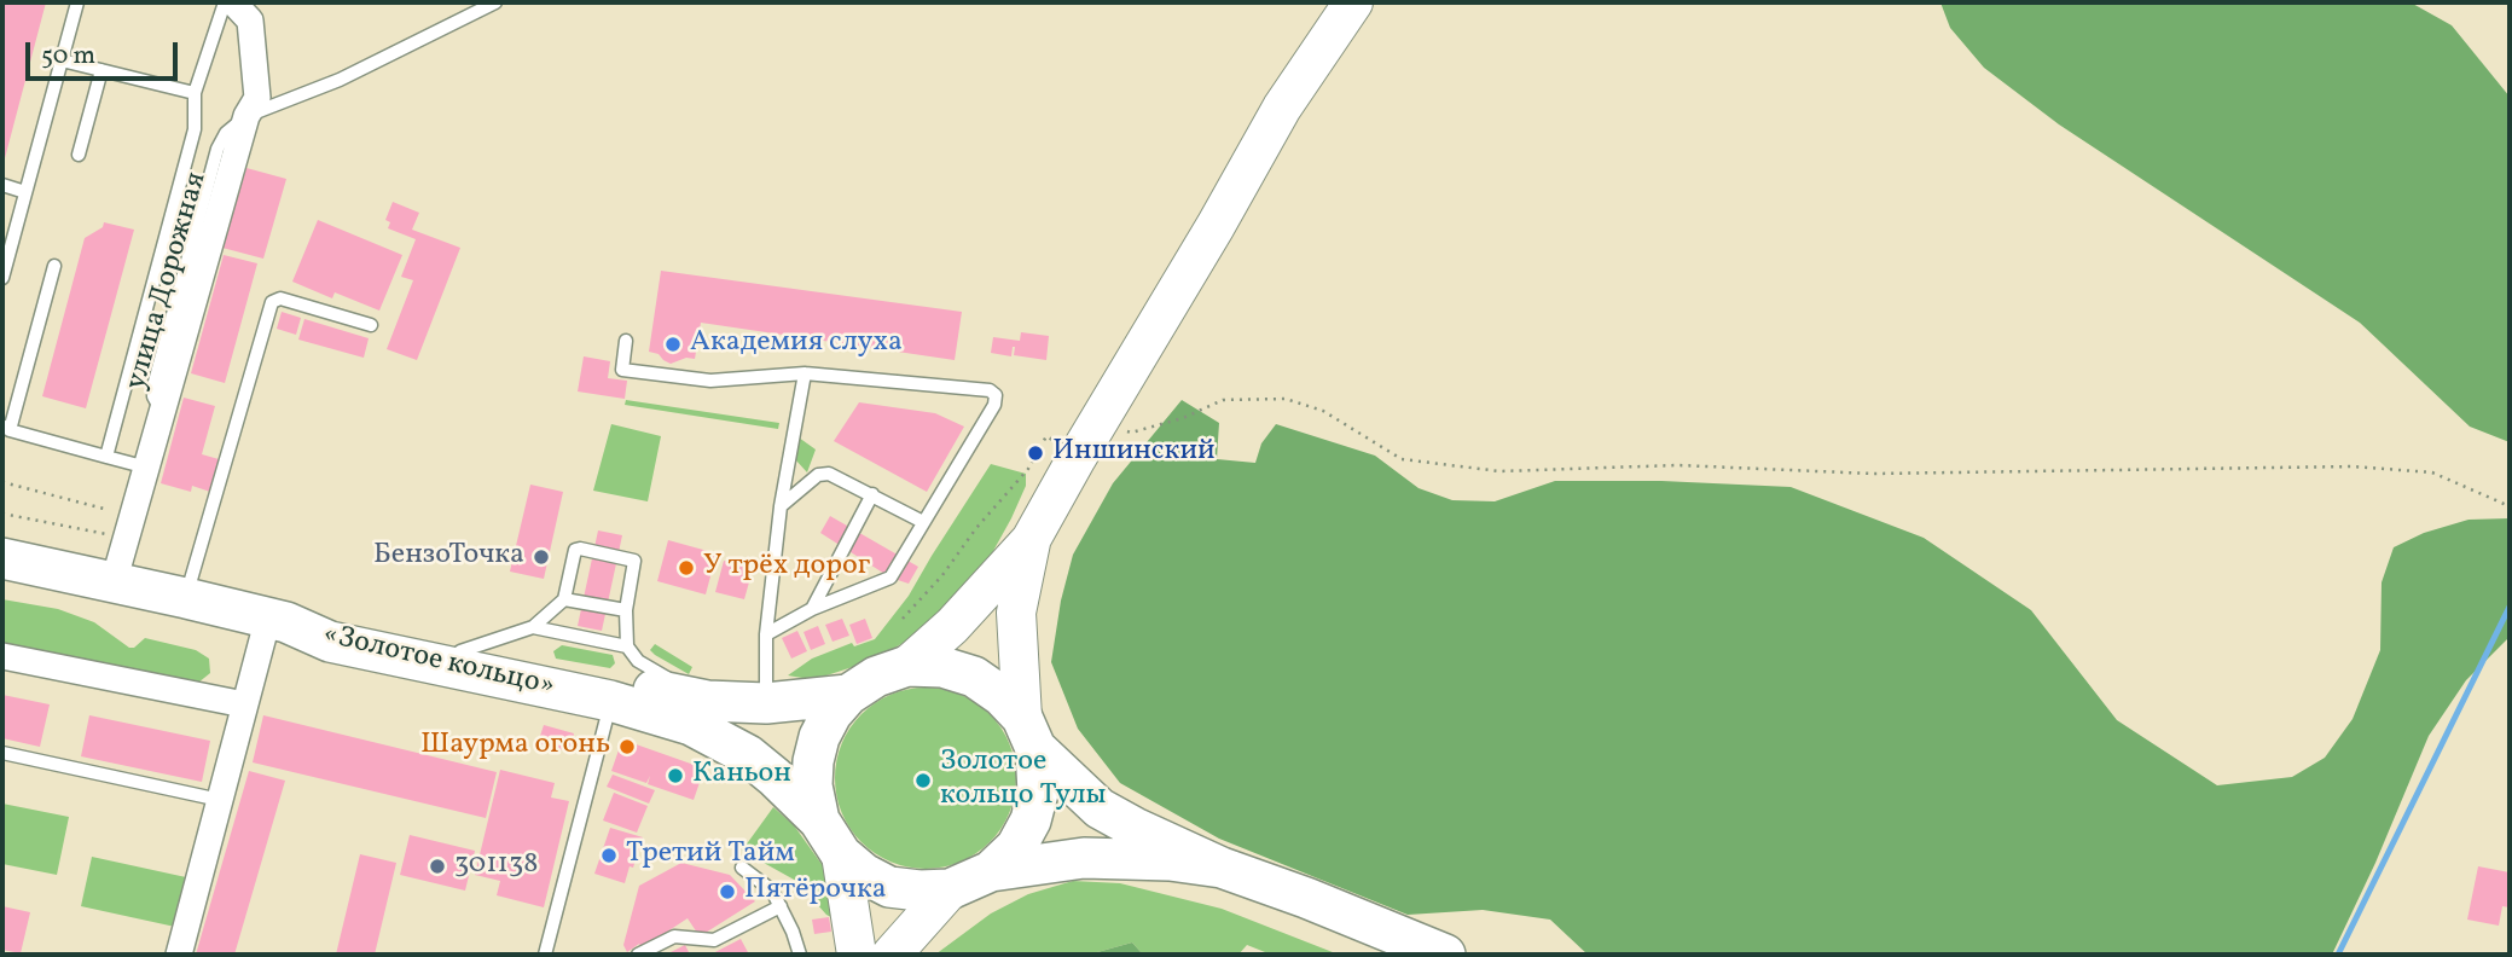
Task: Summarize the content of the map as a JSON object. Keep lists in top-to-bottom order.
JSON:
{
  "streets": {
    "highway": ["«Золотое кольцо»"],
    "street": ["улица Дорожная"]
  },
  "crossings": [
    ["улица Дорожная", "«Золотое кольцо»"]
  ],
  "places": [
    "Академия слуха",
    "Иншинский",
    "БензоТочка",
    "У трёх дорог",
    "Шаурма огонь",
    "Каньон",
    "Золотое кольцо Тулы",
    "Третий Тайм",
    "301138",
    "Пятёрочка"
  ],
  "scale_bar": "50 m"
}
